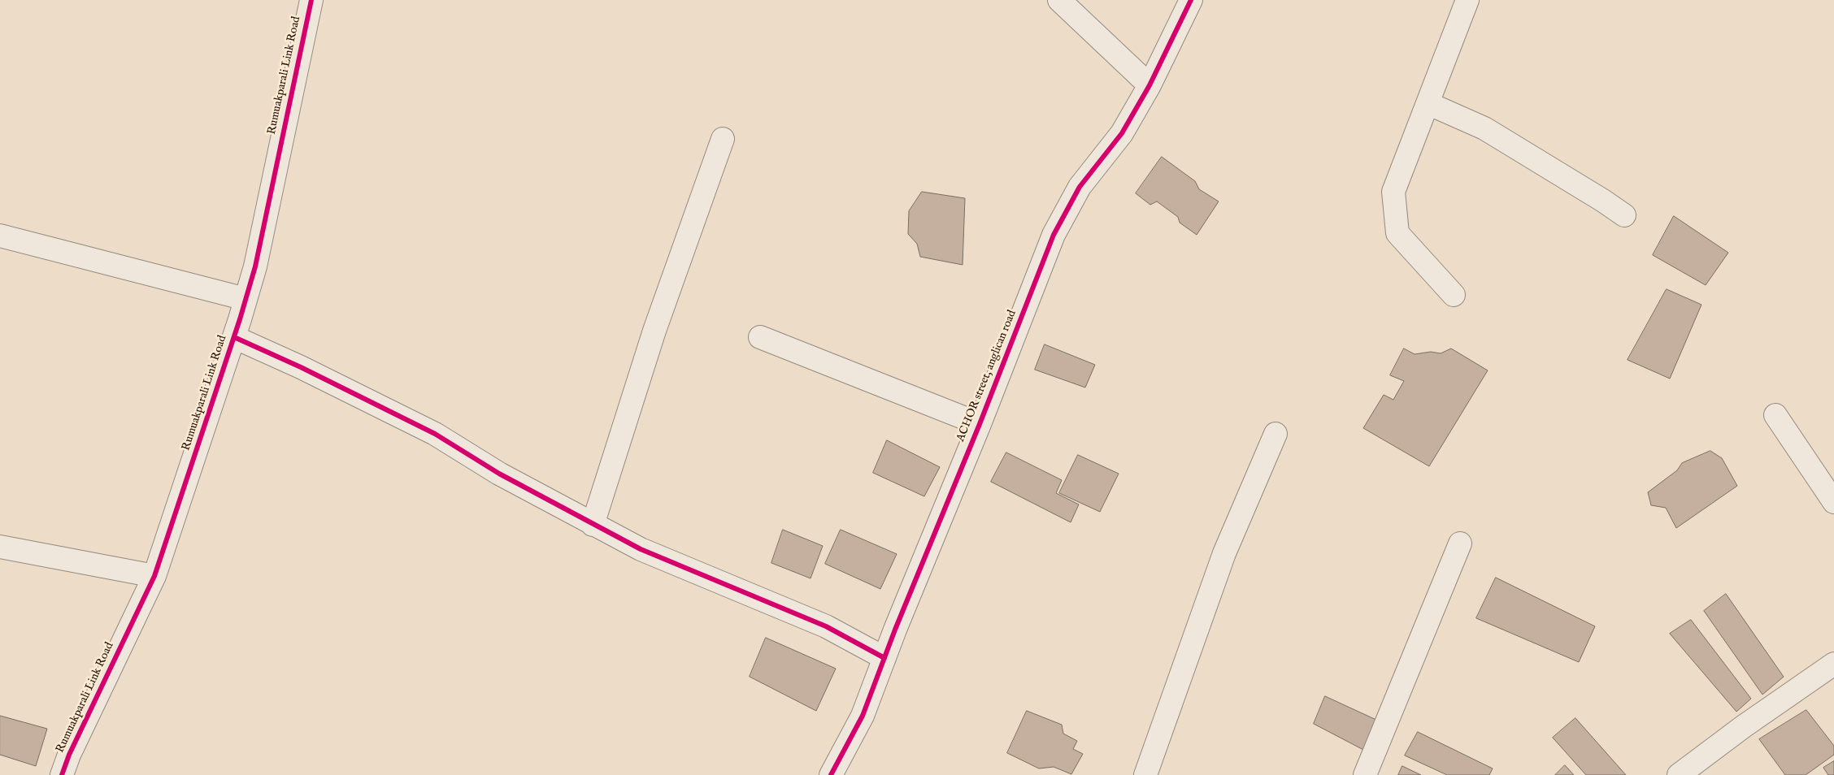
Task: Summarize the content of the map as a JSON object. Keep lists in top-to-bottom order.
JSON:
{
  "streets": {
    "street": ["Rumuakparali Link Road", "ACHOR street, anglican road"]
  }
}
